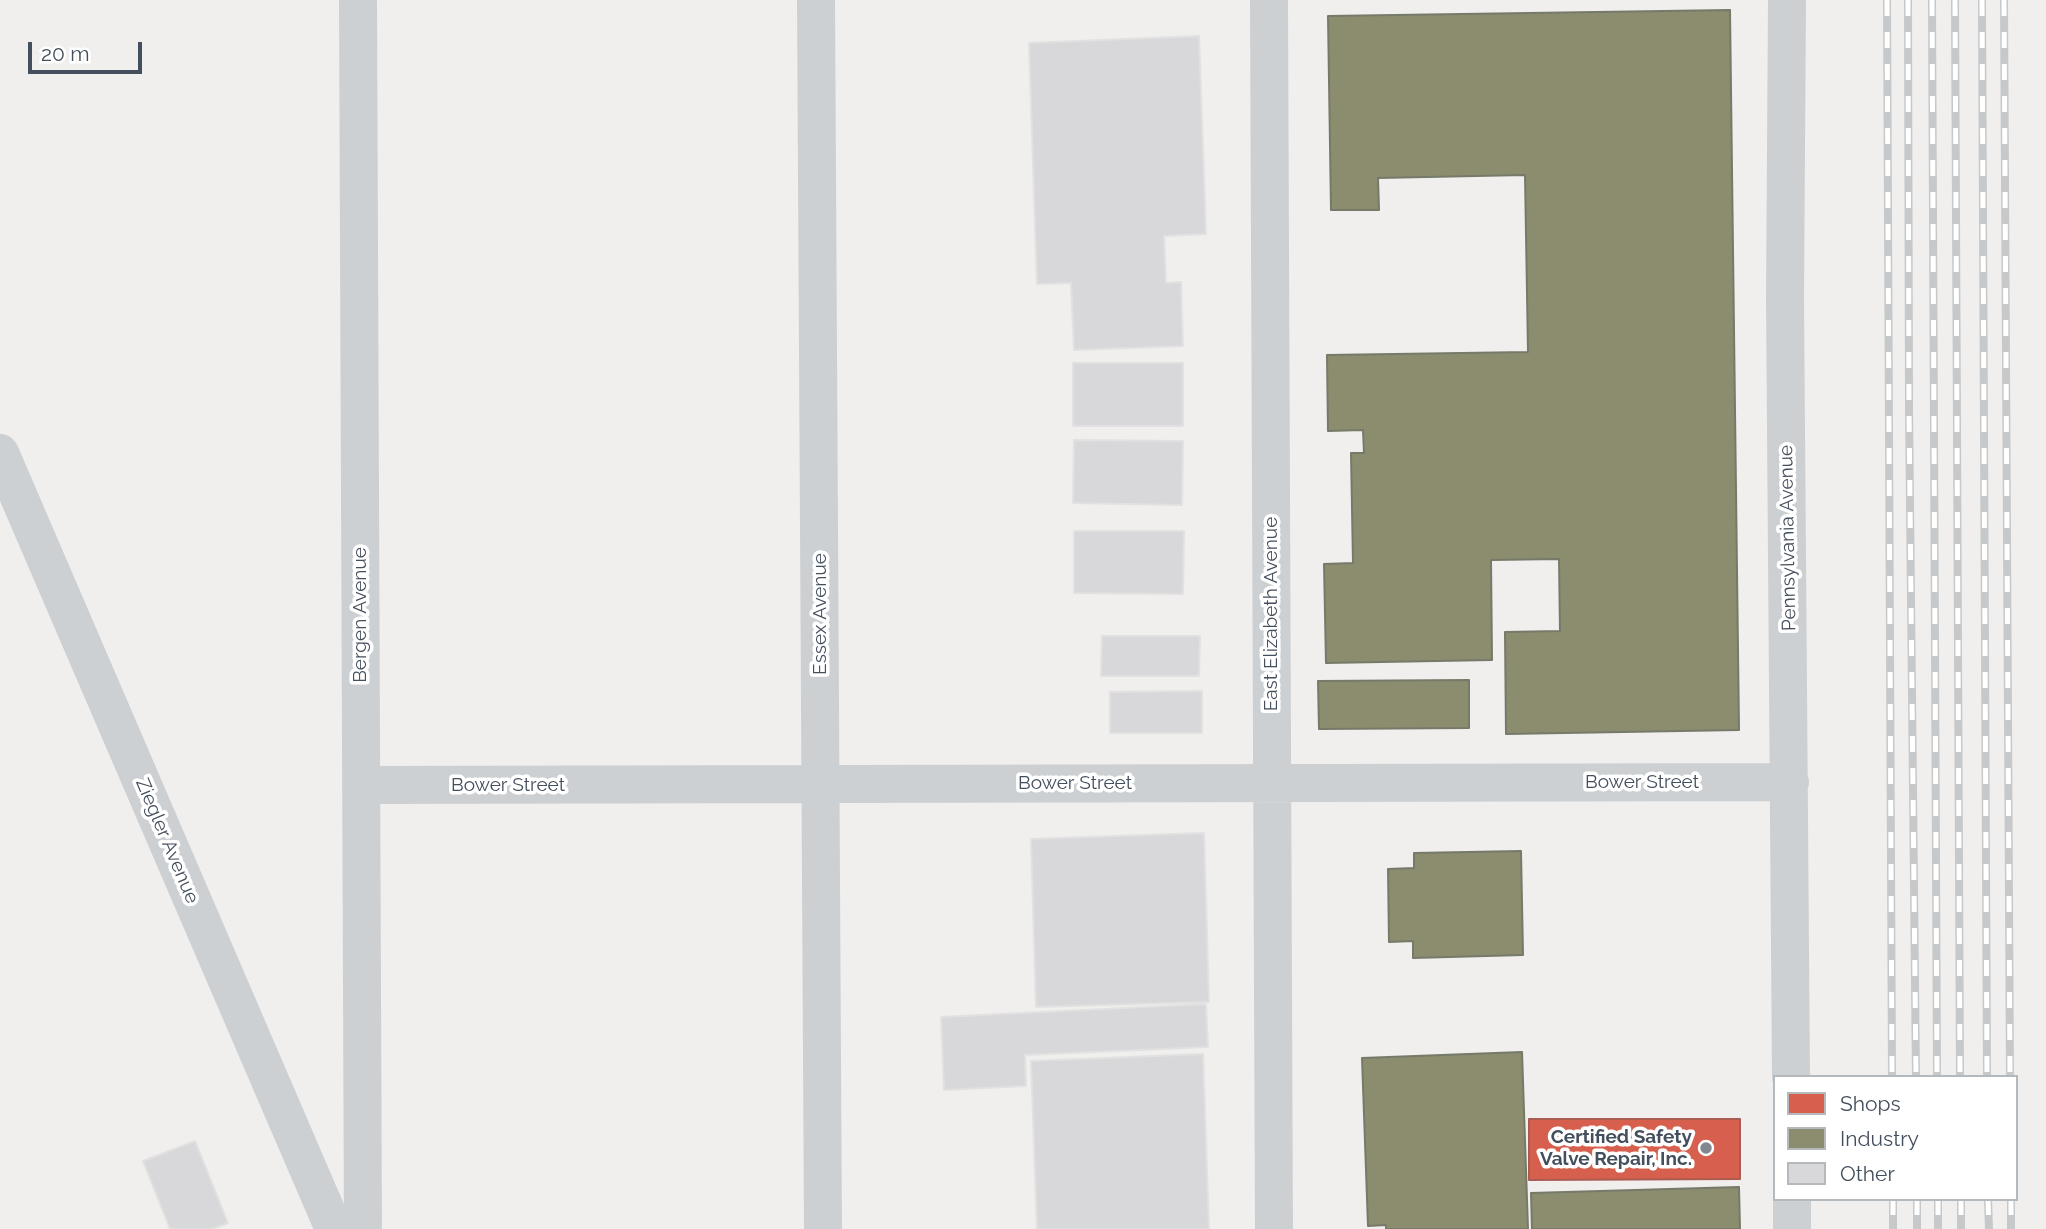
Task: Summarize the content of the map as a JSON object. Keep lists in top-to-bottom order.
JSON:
{
  "streets": {
    "street": [
      "Pennsylvania Avenue",
      "Essex Avenue",
      "East Elizabeth Avenue",
      "Bergen Avenue",
      "Bower Street",
      "Ziegler Avenue"
    ]
  },
  "crossings": [
    ["Pennsylvania Avenue", "Bower Street"],
    ["Essex Avenue", "Bower Street"],
    ["East Elizabeth Avenue", "Bower Street"],
    ["Bergen Avenue", "Bower Street"]
  ],
  "places": ["Certified Safety Valve Repair, Inc."],
  "legend": ["Shops", "Industry", "Other"],
  "scale_bar": "20 m"
}
